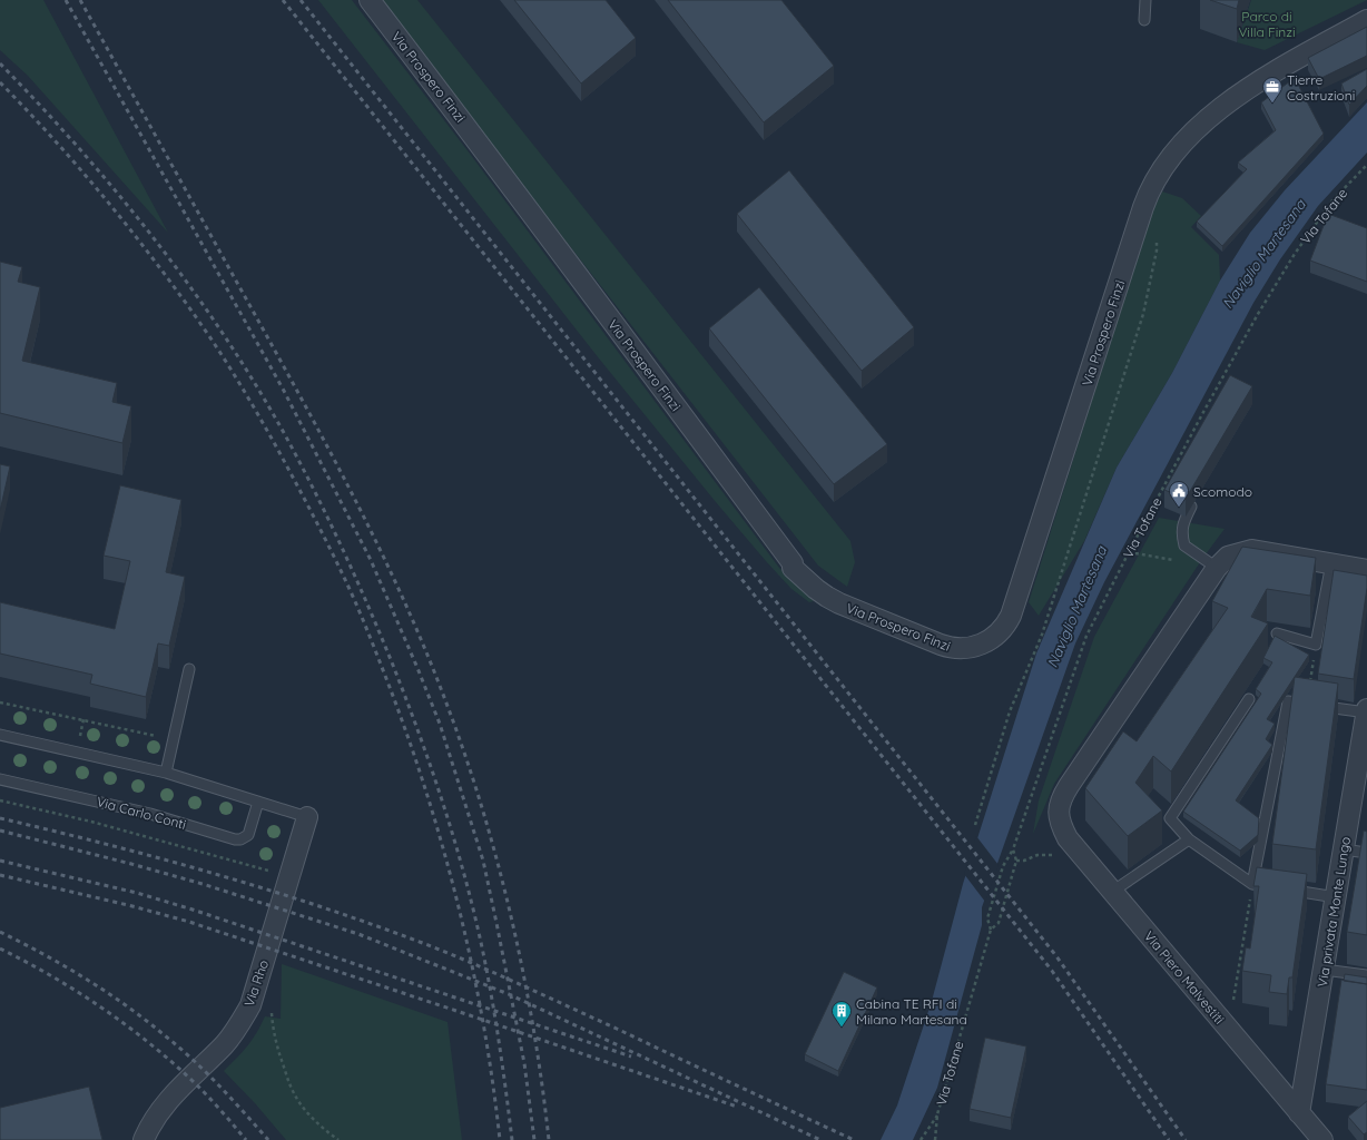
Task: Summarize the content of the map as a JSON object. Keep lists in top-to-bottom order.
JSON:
{
  "streets": {
    "street": [
      "Via Prospero Finzi",
      "Via privata Monte Lungo",
      "Via Piero Malvestiti",
      "Via Rho"
    ],
    "lane": ["Via Carlo Conti"],
    "path": ["Via Tofane"]
  },
  "crossings": [
    ["Via Carlo Conti", "Via Rho"],
    ["Via privata Monte Lungo", "Via Piero Malvestiti"]
  ],
  "water": ["Naviglio Martesana"],
  "parks": ["Parco di Villa Finzi"],
  "places": {
    "office": ["Tierre Costruzioni"],
    "public building": ["Scomodo"],
    "building": ["Cabina TE RFI di Milano Martesana"]
  }
}
